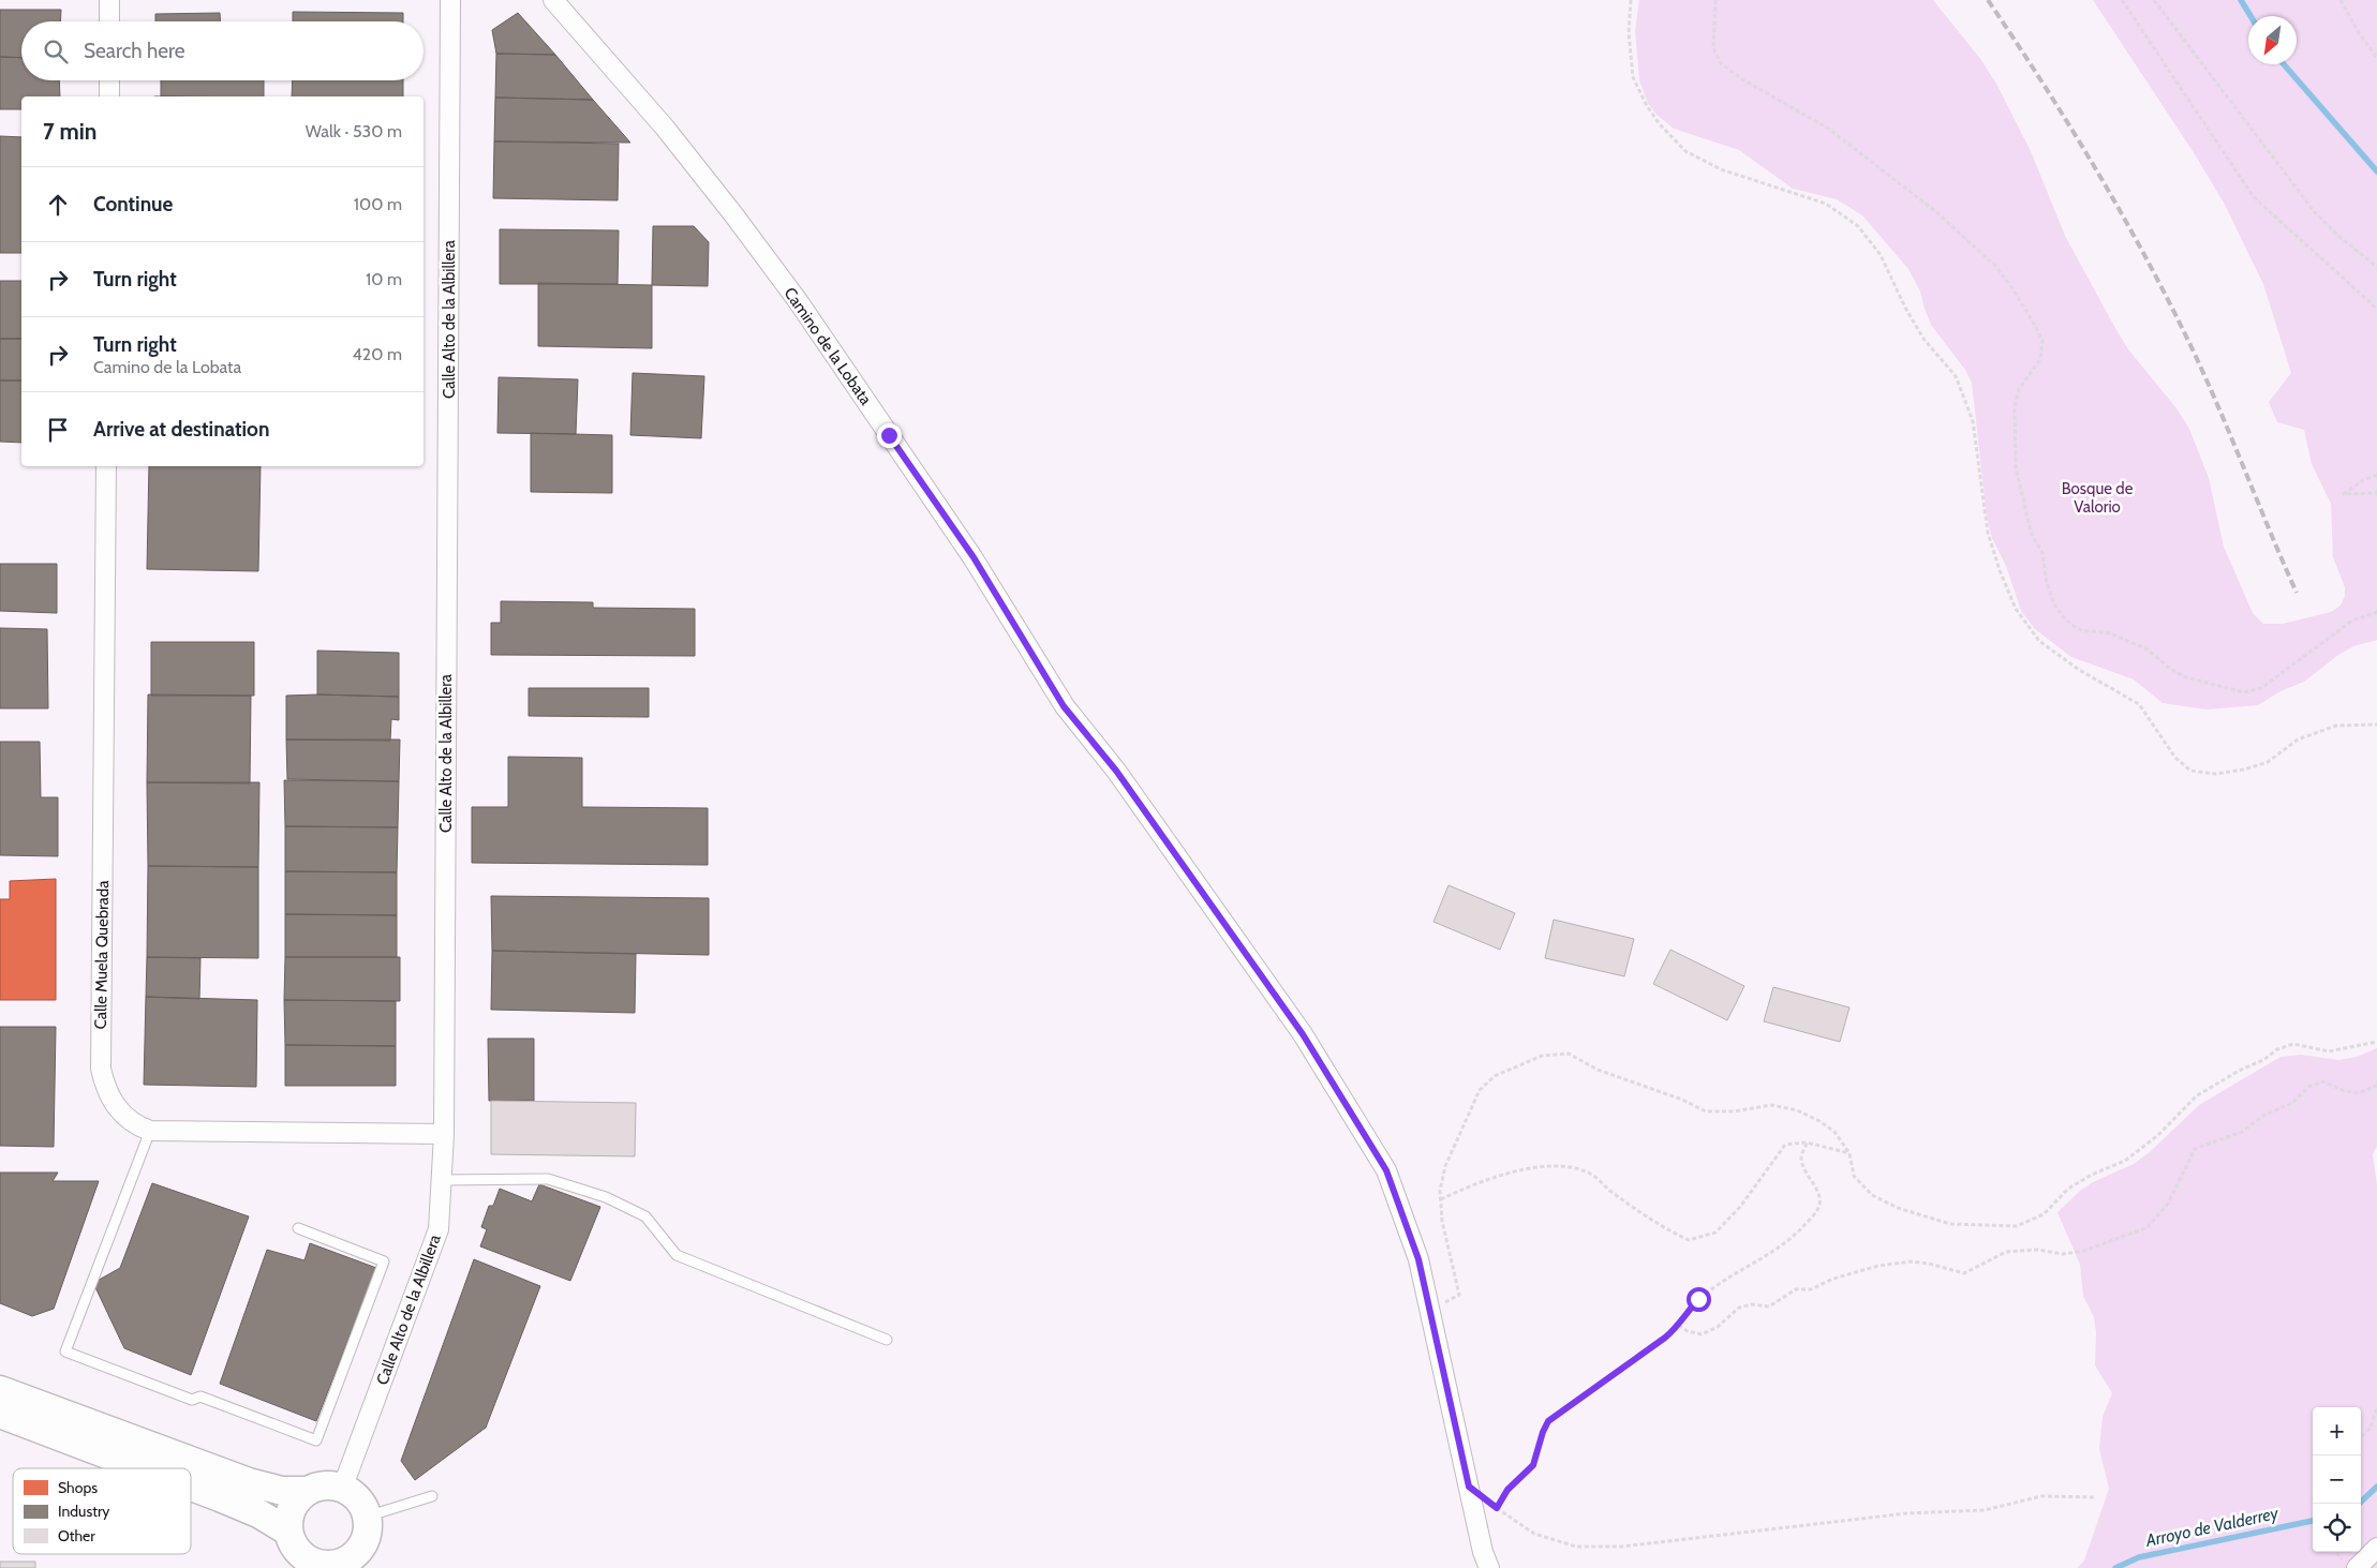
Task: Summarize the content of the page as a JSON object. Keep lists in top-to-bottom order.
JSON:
{
  "streets": {
    "street": ["Calle Alto de la Albillera", "Camino de la Lobata", "Calle Muela Quebrada"]
  },
  "crossings": [
    ["Calle Alto de la Albillera", "Calle Muela Quebrada"]
  ],
  "water": ["Arroyo de Valderrey"],
  "parks": ["Bosque de Valorio"],
  "legend": ["Shops", "Industry", "Other"],
  "north": "bottom left",
  "page": {
    "search": "Search here",
    "heading": ["7 min", "Walk · 530 m"],
    "list": [
      ["Continue", "100 m"],
      ["Turn right", "10 m"],
      ["Turn right", "Camino de la Lobata", "420 m"],
      "Arrive at destination"
    ],
    "map_buttons": ["+", "−"]
  }
}
